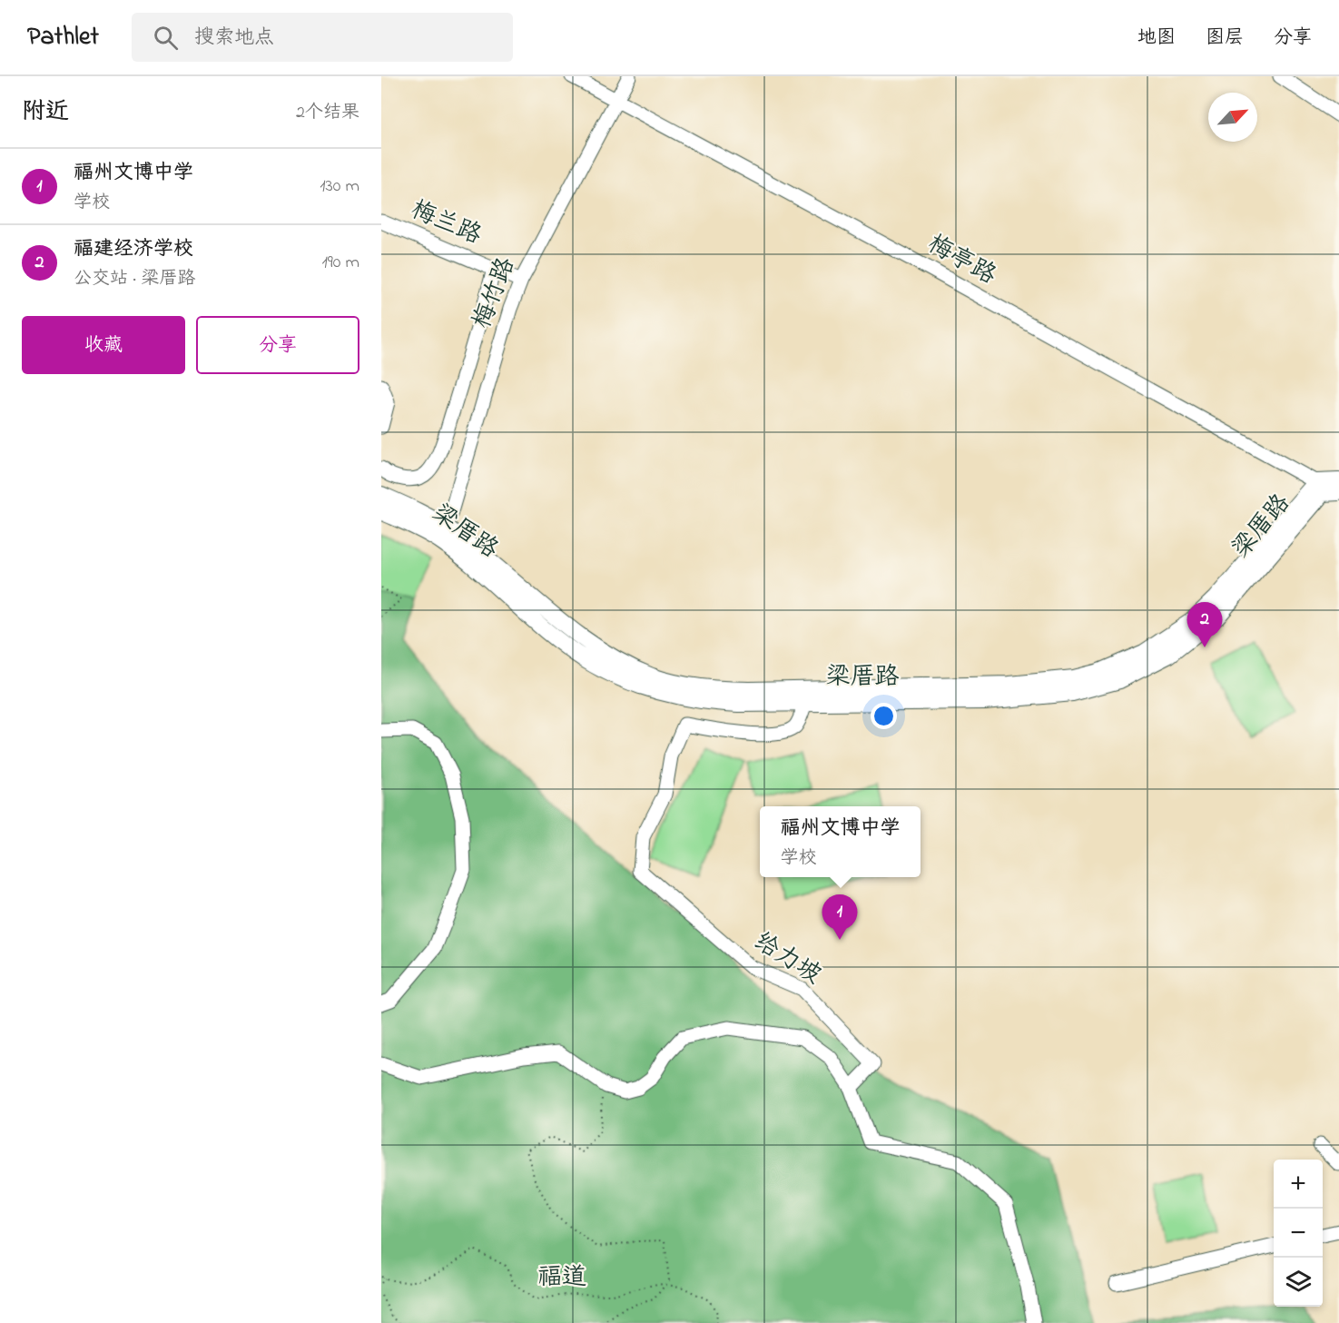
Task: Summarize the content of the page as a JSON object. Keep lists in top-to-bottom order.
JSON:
{
  "streets": {
    "main road": ["梁厝路"],
    "street": [
      "梅兰路",
      "梅亭路",
      "梅竹路",
      "给力坡"
    ],
    "path": ["福道"]
  },
  "crossings": [
    ["梅兰路", "梅竹路"],
    ["梅亭路", "梅竹路"],
    ["梅亭路", "梁厝路"],
    ["梅竹路", "梁厝路"],
    ["梁厝路", "给力坡"]
  ],
  "north": "top right",
  "page": {
    "header": "Pathlet",
    "search": "搜索地点",
    "nav": ["地图", "图层", "分享"],
    "heading": ["附近", "2个结果"],
    "list": [
      {
        "mark": "1",
        "name": "福州文博中学",
        "note": "学校",
        "value": "130 m"
      },
      {
        "mark": "2",
        "name": "福建经济学校",
        "note": "公交站 · 梁厝路",
        "value": "190 m"
      }
    ],
    "buttons": ["收藏", "分享"],
    "pins": ["2", "1"],
    "popup": ["福州文博中学", "学校"],
    "map_buttons": ["+", "−"]
  }
}
